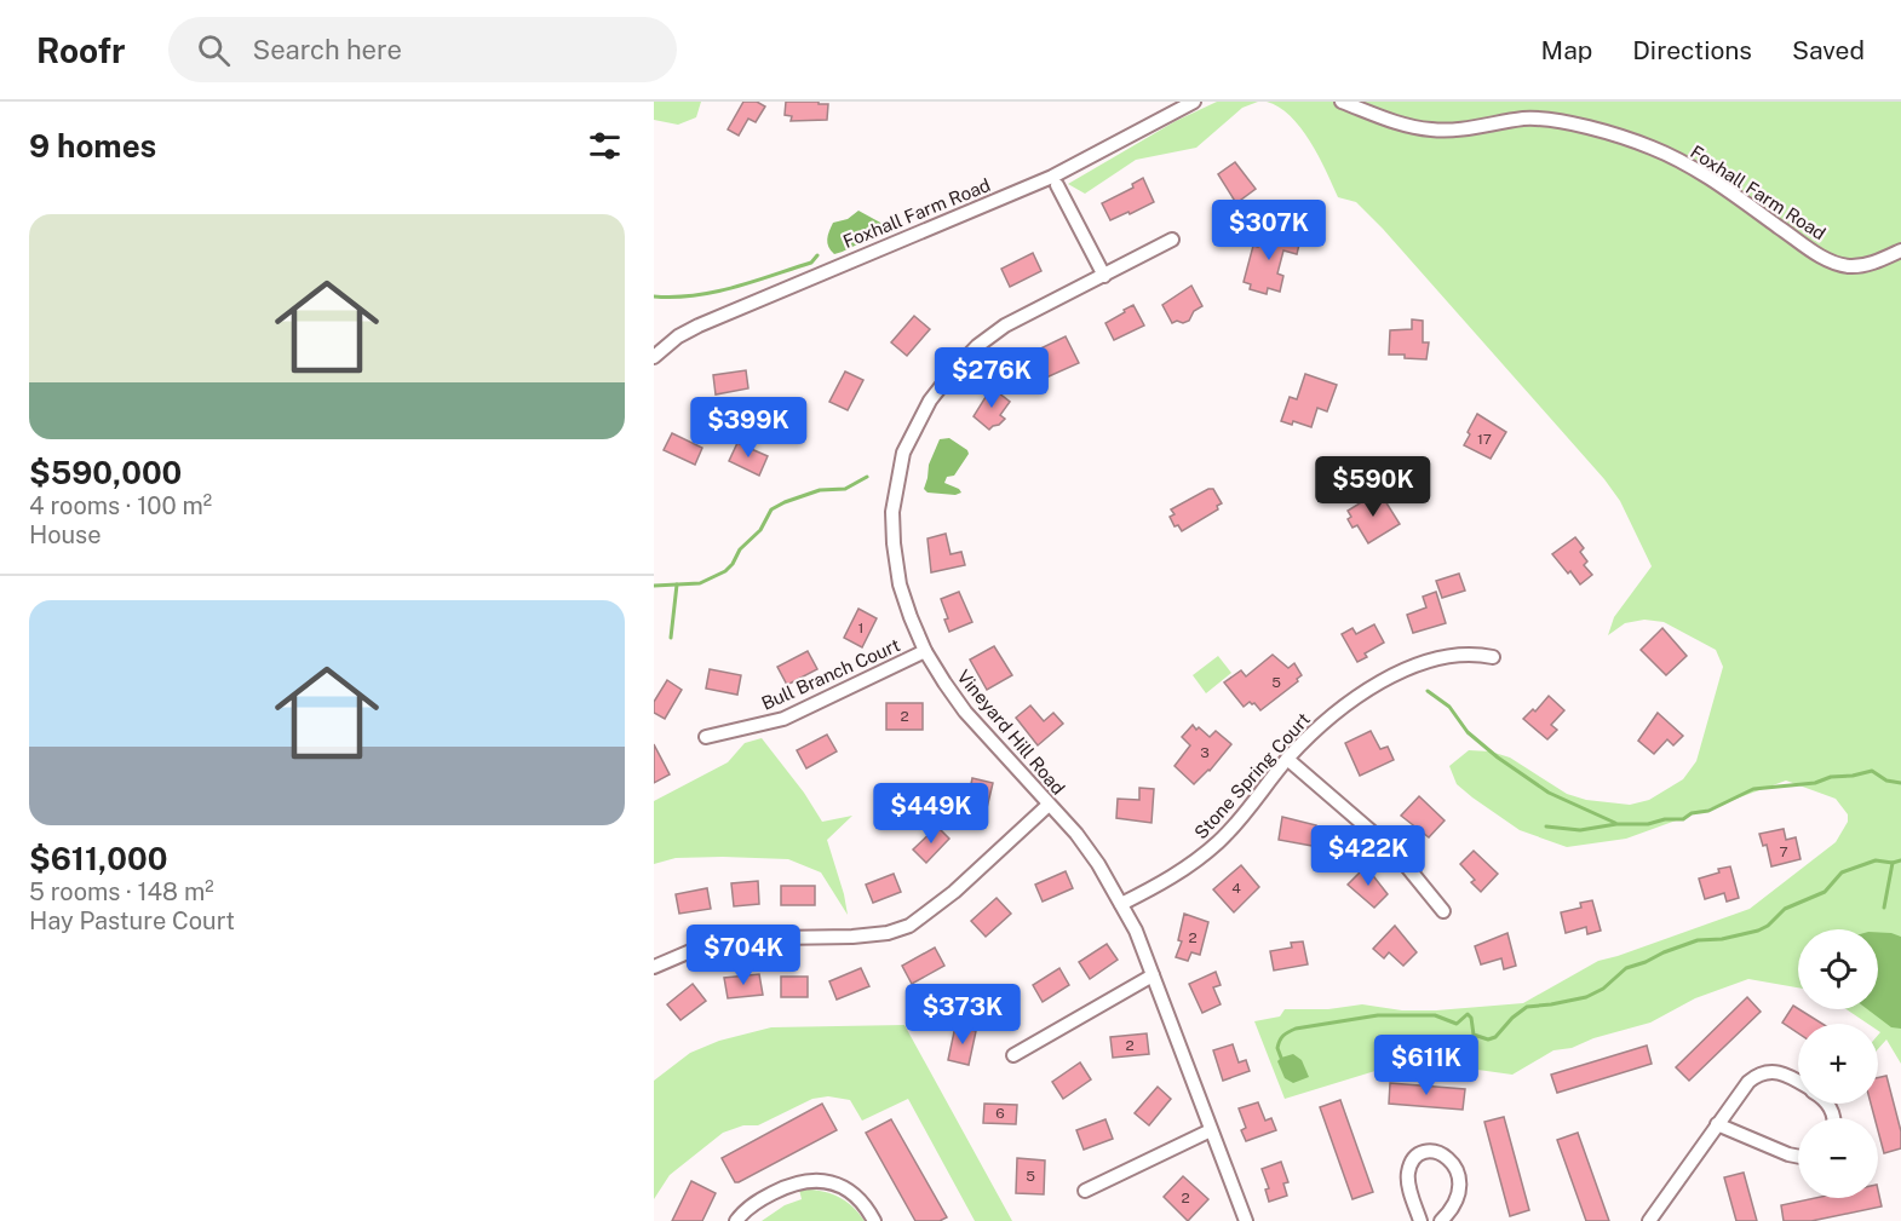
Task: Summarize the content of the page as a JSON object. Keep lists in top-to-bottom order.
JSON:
{
  "streets": {
    "street": [
      "Foxhall Farm Road",
      "Bull Branch Court",
      "Vineyard Hill Road",
      "Stone Spring Court"
    ]
  },
  "crossings": [
    ["Bull Branch Court", "Vineyard Hill Road"],
    ["Vineyard Hill Road", "Stone Spring Court"]
  ],
  "house_numbers": [
    "17",
    "1",
    "5",
    "2",
    "3",
    "7",
    "4",
    "2",
    "2",
    "6",
    "5",
    "2"
  ],
  "page": {
    "header": "Roofr",
    "search": "Search here",
    "nav": ["Map", "Directions", "Saved"],
    "heading": "9 homes",
    "list": [
      {
        "name": "$590,000",
        "note": "4 rooms · 100 m² · House"
      },
      {
        "name": "$611,000",
        "note": "5 rooms · 148 m² · Hay Pasture Court"
      }
    ],
    "price": [
      "$307K",
      "$276K",
      "$399K",
      "$590K",
      "$449K",
      "$422K",
      "$704K",
      "$373K",
      "$611K"
    ],
    "map_buttons": ["+", "−"]
  }
}
